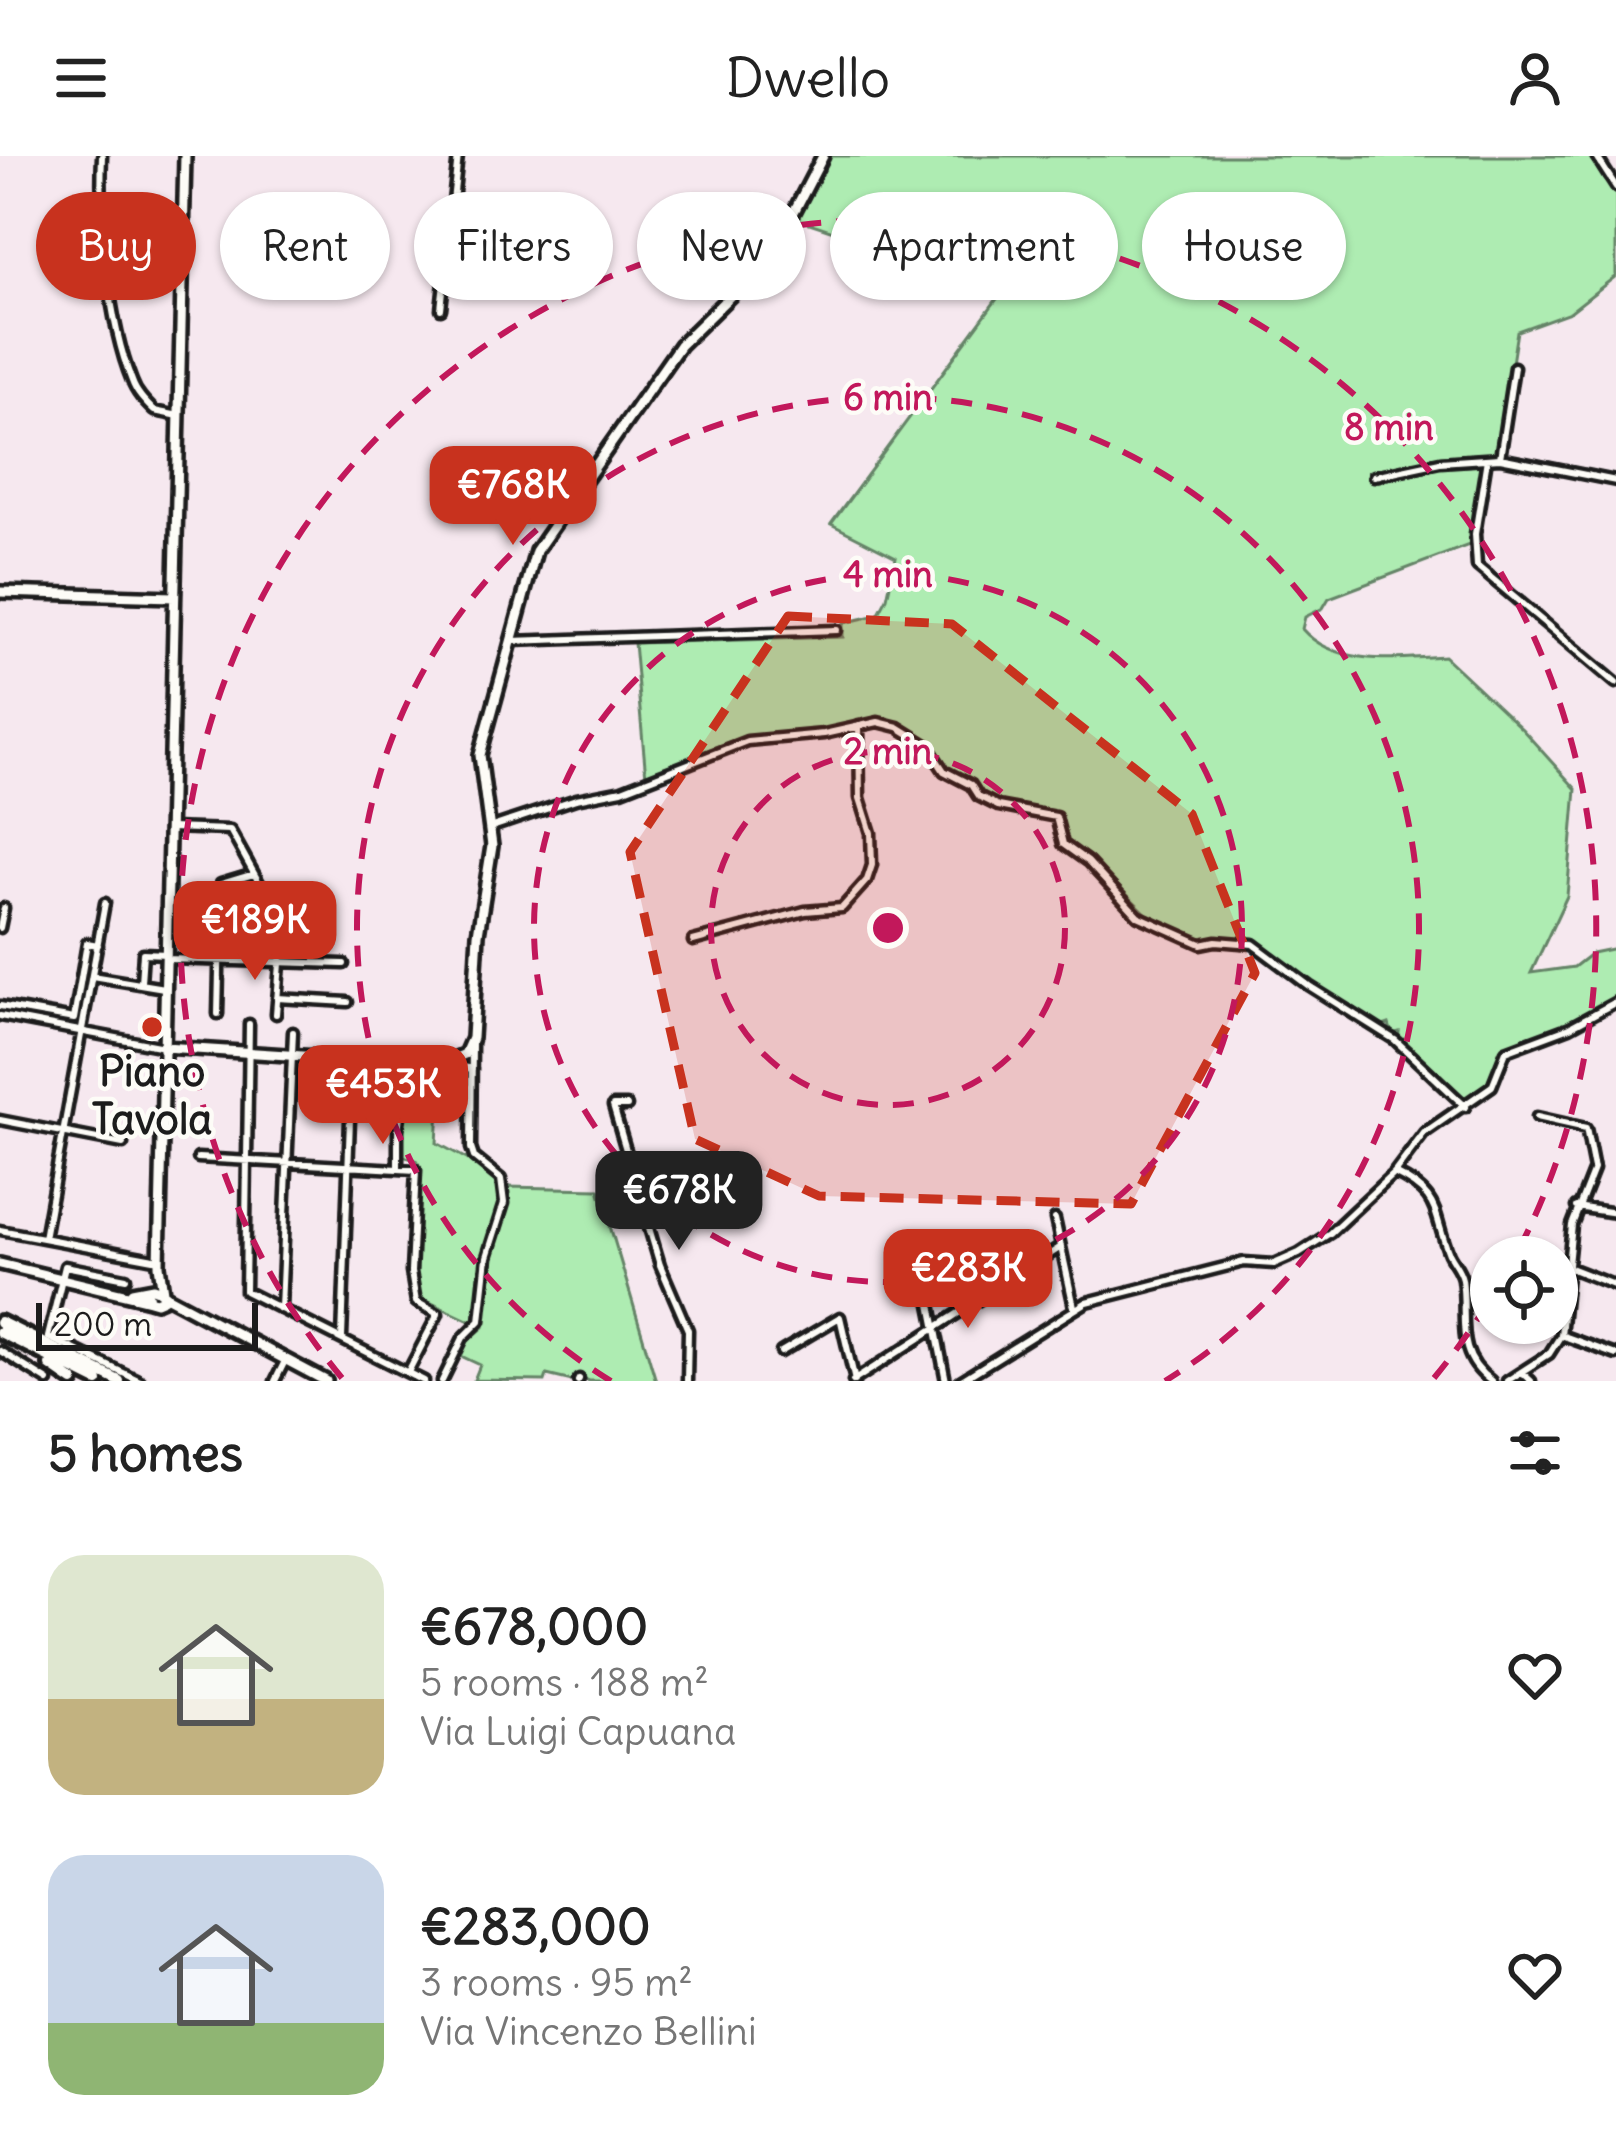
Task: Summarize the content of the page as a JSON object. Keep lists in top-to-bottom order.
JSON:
{
  "places": ["Piano Tavola"],
  "scale_bar": "200 m",
  "page": {
    "header": "Dwello",
    "chip": [
      "Buy",
      "Rent",
      "Filters",
      "New",
      "Apartment",
      "House"
    ],
    "price": [
      "€768K",
      "€189K",
      "€453K",
      "€678K",
      "€283K"
    ],
    "scale": "200 m",
    "heading": "5 homes",
    "list": [
      {
        "name": "€678,000",
        "note": "5 rooms · 188 m² · Via Luigi Capuana"
      },
      {
        "name": "€283,000",
        "note": "3 rooms · 95 m² · Via Vincenzo Bellini"
      }
    ]
  },
  "rings": [
    "6 min",
    "8 min",
    "4 min",
    "2 min"
  ]
}
